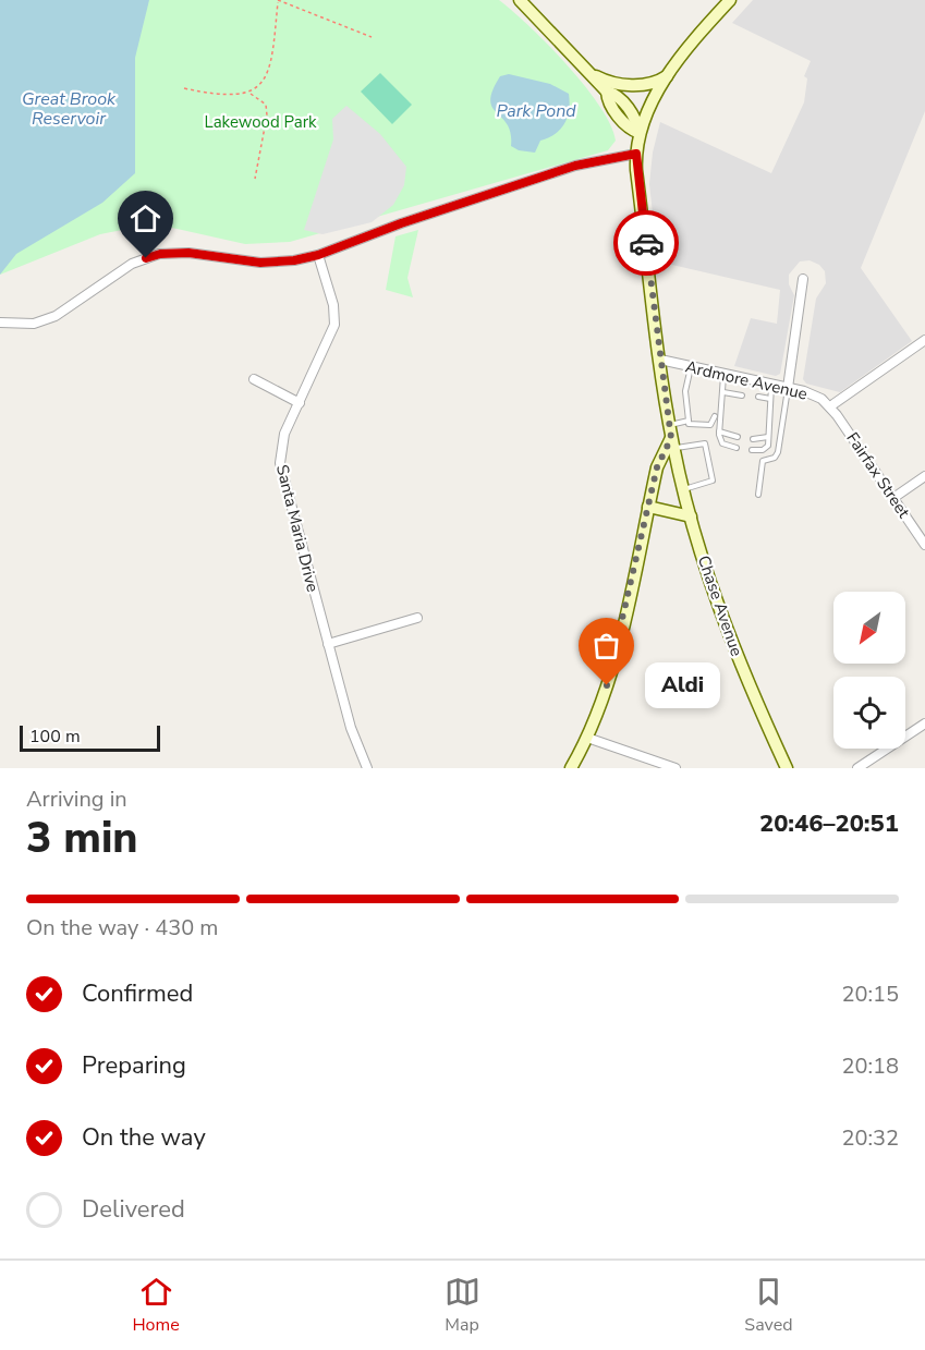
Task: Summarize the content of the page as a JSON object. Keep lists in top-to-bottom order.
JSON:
{
  "streets": {
    "main road": ["Chase Avenue"],
    "street": ["Ardmore Avenue", "Fairfax Street", "Santa Maria Drive"]
  },
  "crossings": [
    ["Ardmore Avenue", "Fairfax Street"],
    ["Ardmore Avenue", "Chase Avenue"]
  ],
  "water": ["Great Brook Reservoir", "Park Pond"],
  "parks": ["Lakewood Park"],
  "places": ["Aldi"],
  "scale_bar": "100 m",
  "north": "bottom left",
  "page": {
    "bubble": "Aldi",
    "scale": "100 m",
    "heading": ["3 min", "Arriving in", "20:46–20:51"],
    "bar": "On the way · 430 m",
    "list": [
      ["Confirmed", "20:15"],
      ["Preparing", "20:18"],
      ["On the way", "20:32"],
      "Delivered"
    ],
    "tabs": ["Home", "Map", "Saved"]
  }
}
